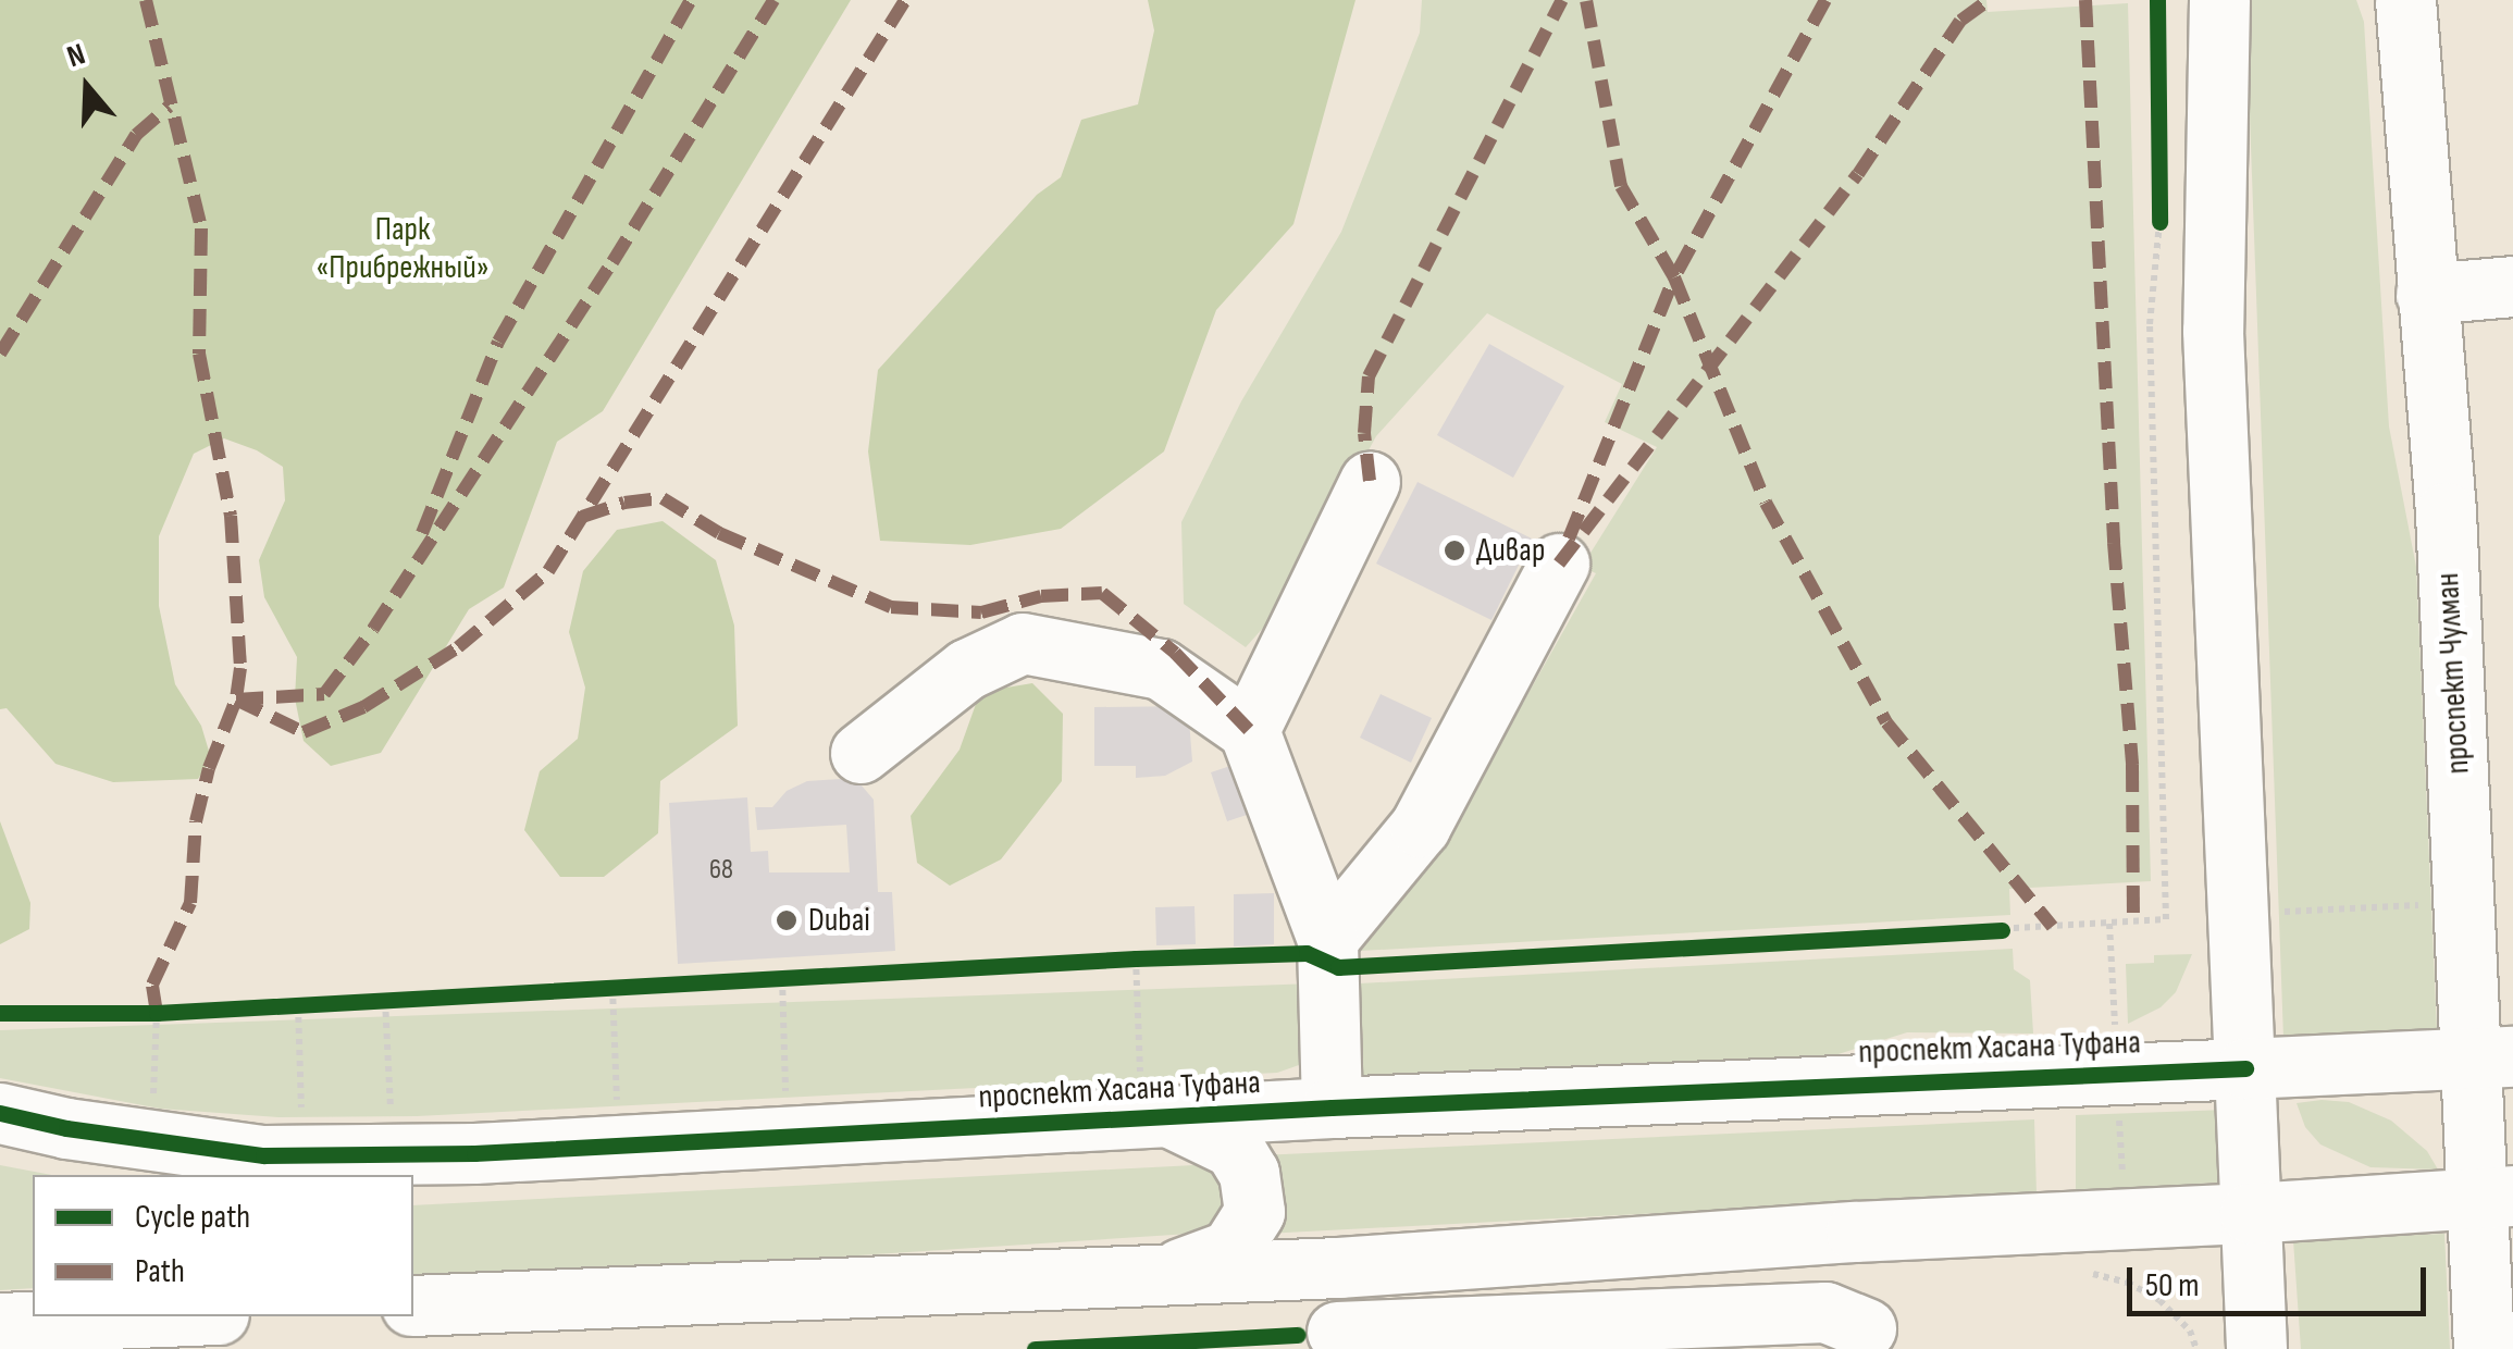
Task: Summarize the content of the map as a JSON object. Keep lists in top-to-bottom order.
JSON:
{
  "streets": {
    "street": ["проспект Чулман", "проспект Хасана Туфана"]
  },
  "crossings": [
    ["проспект Чулман", "проспект Хасана Туфана"]
  ],
  "parks": ["Парк «Прибрежный»"],
  "places": ["Дивар", "Dubai"],
  "house_numbers": ["68"],
  "legend": ["Cycle path", "Path"],
  "scale_bar": "50 m",
  "north": "top"
}
